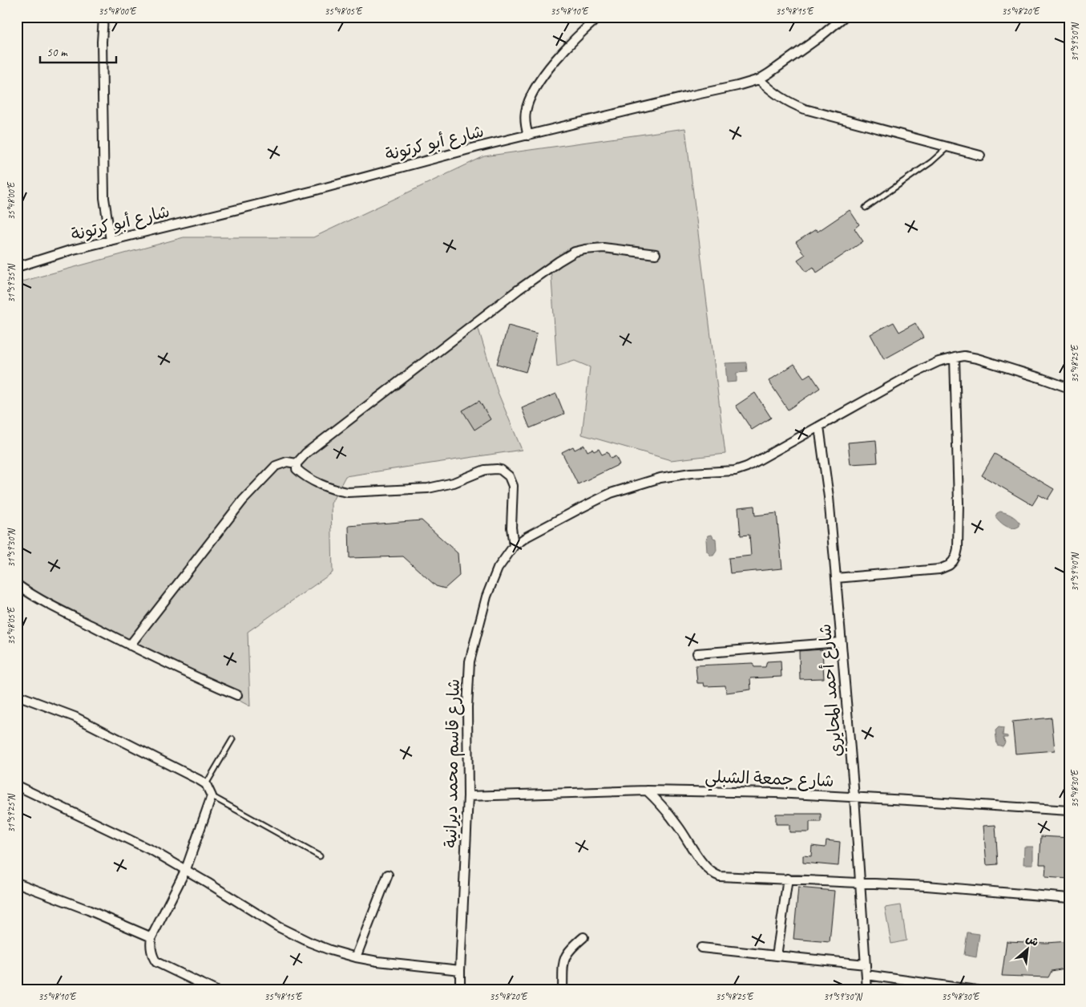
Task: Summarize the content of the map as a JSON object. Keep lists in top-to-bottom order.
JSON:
{
  "streets": {
    "street": [
      "شارع أبو كرتونة",
      "شارع أحمد المحايري",
      "شارع قاسم محمد ديرانية",
      "شارع جمعة الشبلي"
    ]
  },
  "crossings": [
    ["شارع أحمد المحايري", "شارع قاسم محمد ديرانية"],
    ["شارع أحمد المحايري", "شارع جمعة الشبلي"],
    ["شارع قاسم محمد ديرانية", "شارع جمعة الشبلي"]
  ],
  "scale_bar": "50 m",
  "north": "top right",
  "coordinates": [
    "35°48'00\"E",
    "35°48'05\"E",
    "35°48'10\"E",
    "35°48'15\"E",
    "35°48'20\"E",
    "31°59'50\"N",
    "31°59'35\"N",
    "35°48'25\"E",
    "31°59'30\"N",
    "31°59'40\"N",
    "35°48'30\"E",
    "31°59'25\"N"
  ]
}
